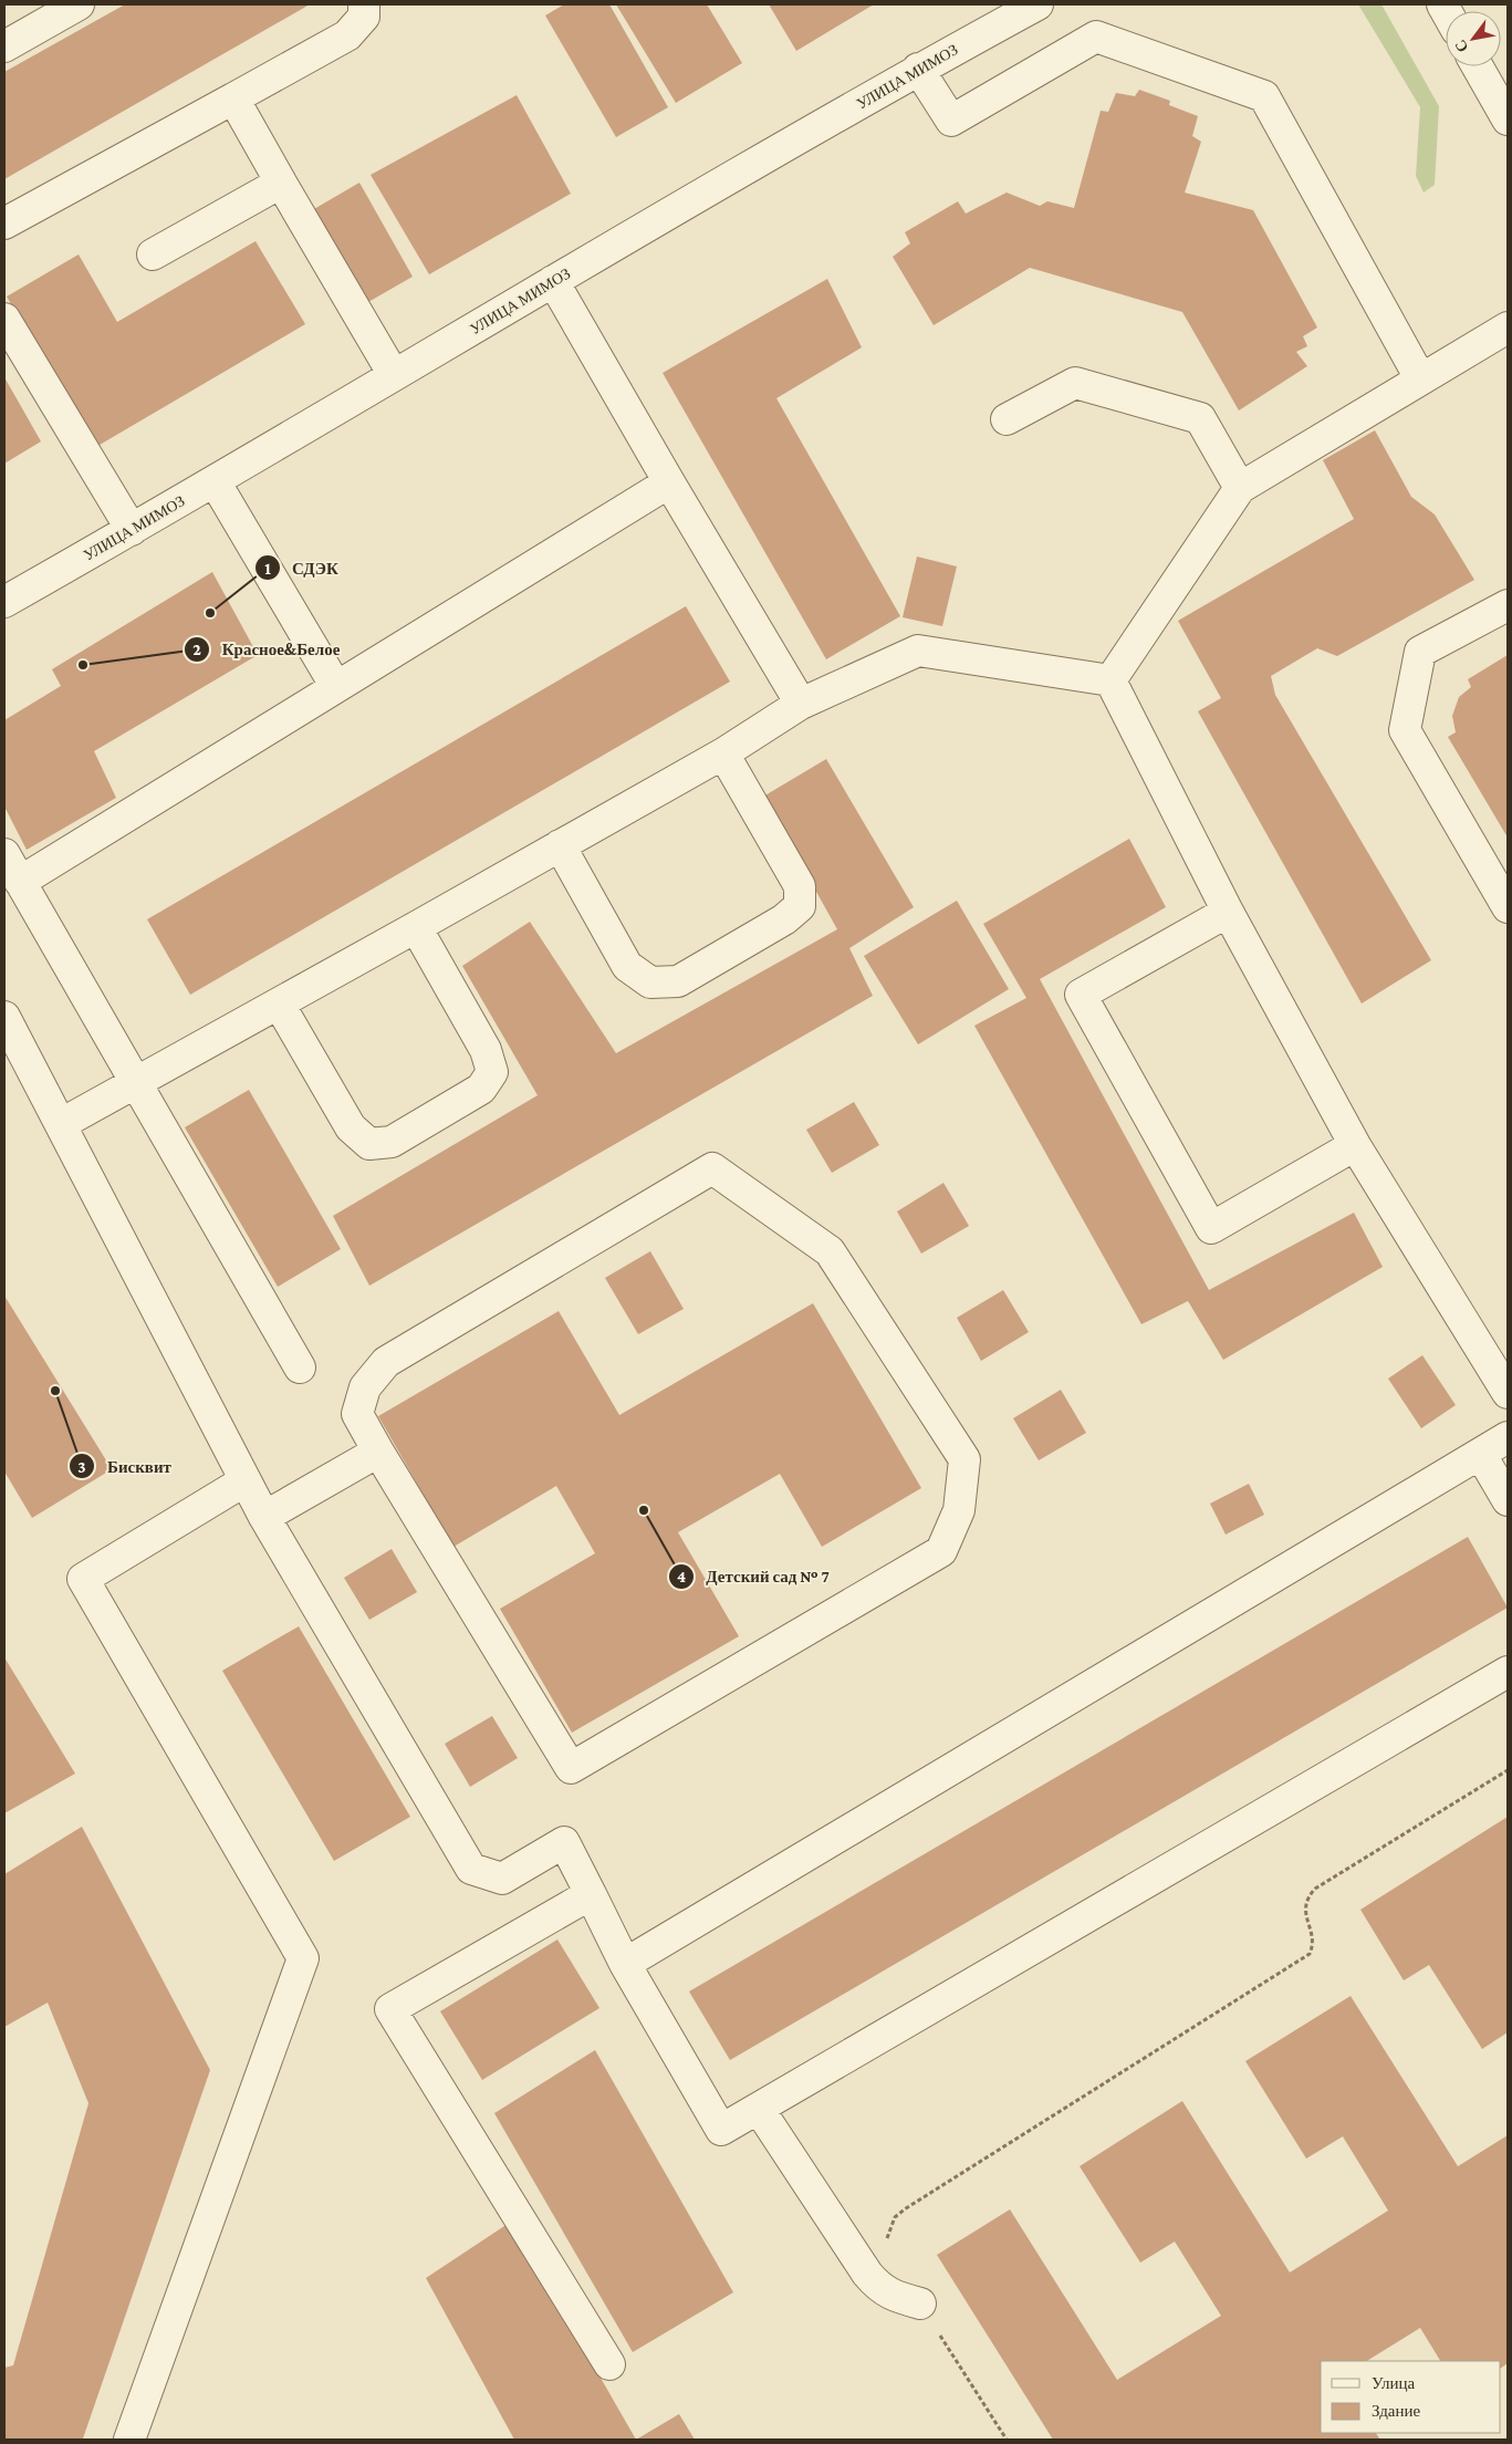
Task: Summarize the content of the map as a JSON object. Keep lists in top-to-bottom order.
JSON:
{
  "streets": {
    "street": ["УЛИЦА МИМОЗ"]
  },
  "places": [
    "СДЭК",
    "Красное&Белое",
    "Бисквит",
    "Детский сад № 7"
  ],
  "legend": ["Улица", "Здание"],
  "north": "bottom left"
}
